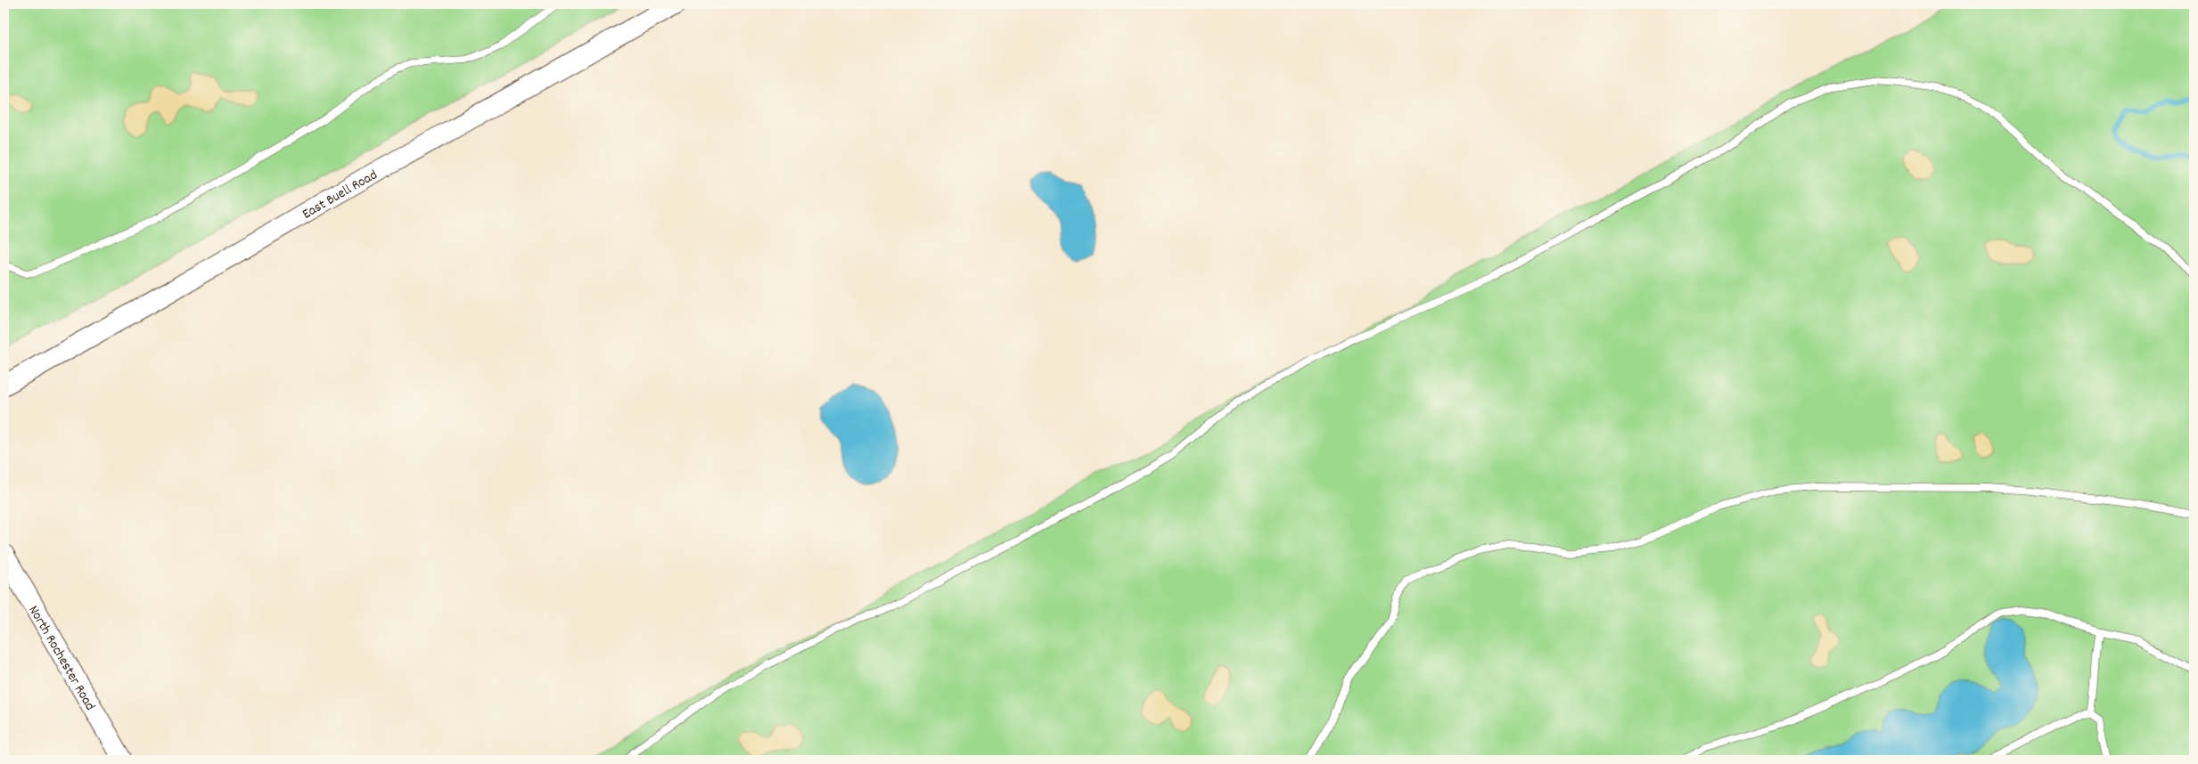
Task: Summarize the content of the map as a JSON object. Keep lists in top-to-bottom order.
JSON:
{
  "streets": {
    "street": ["East Buell Road", "North Rochester Road"]
  }
}
